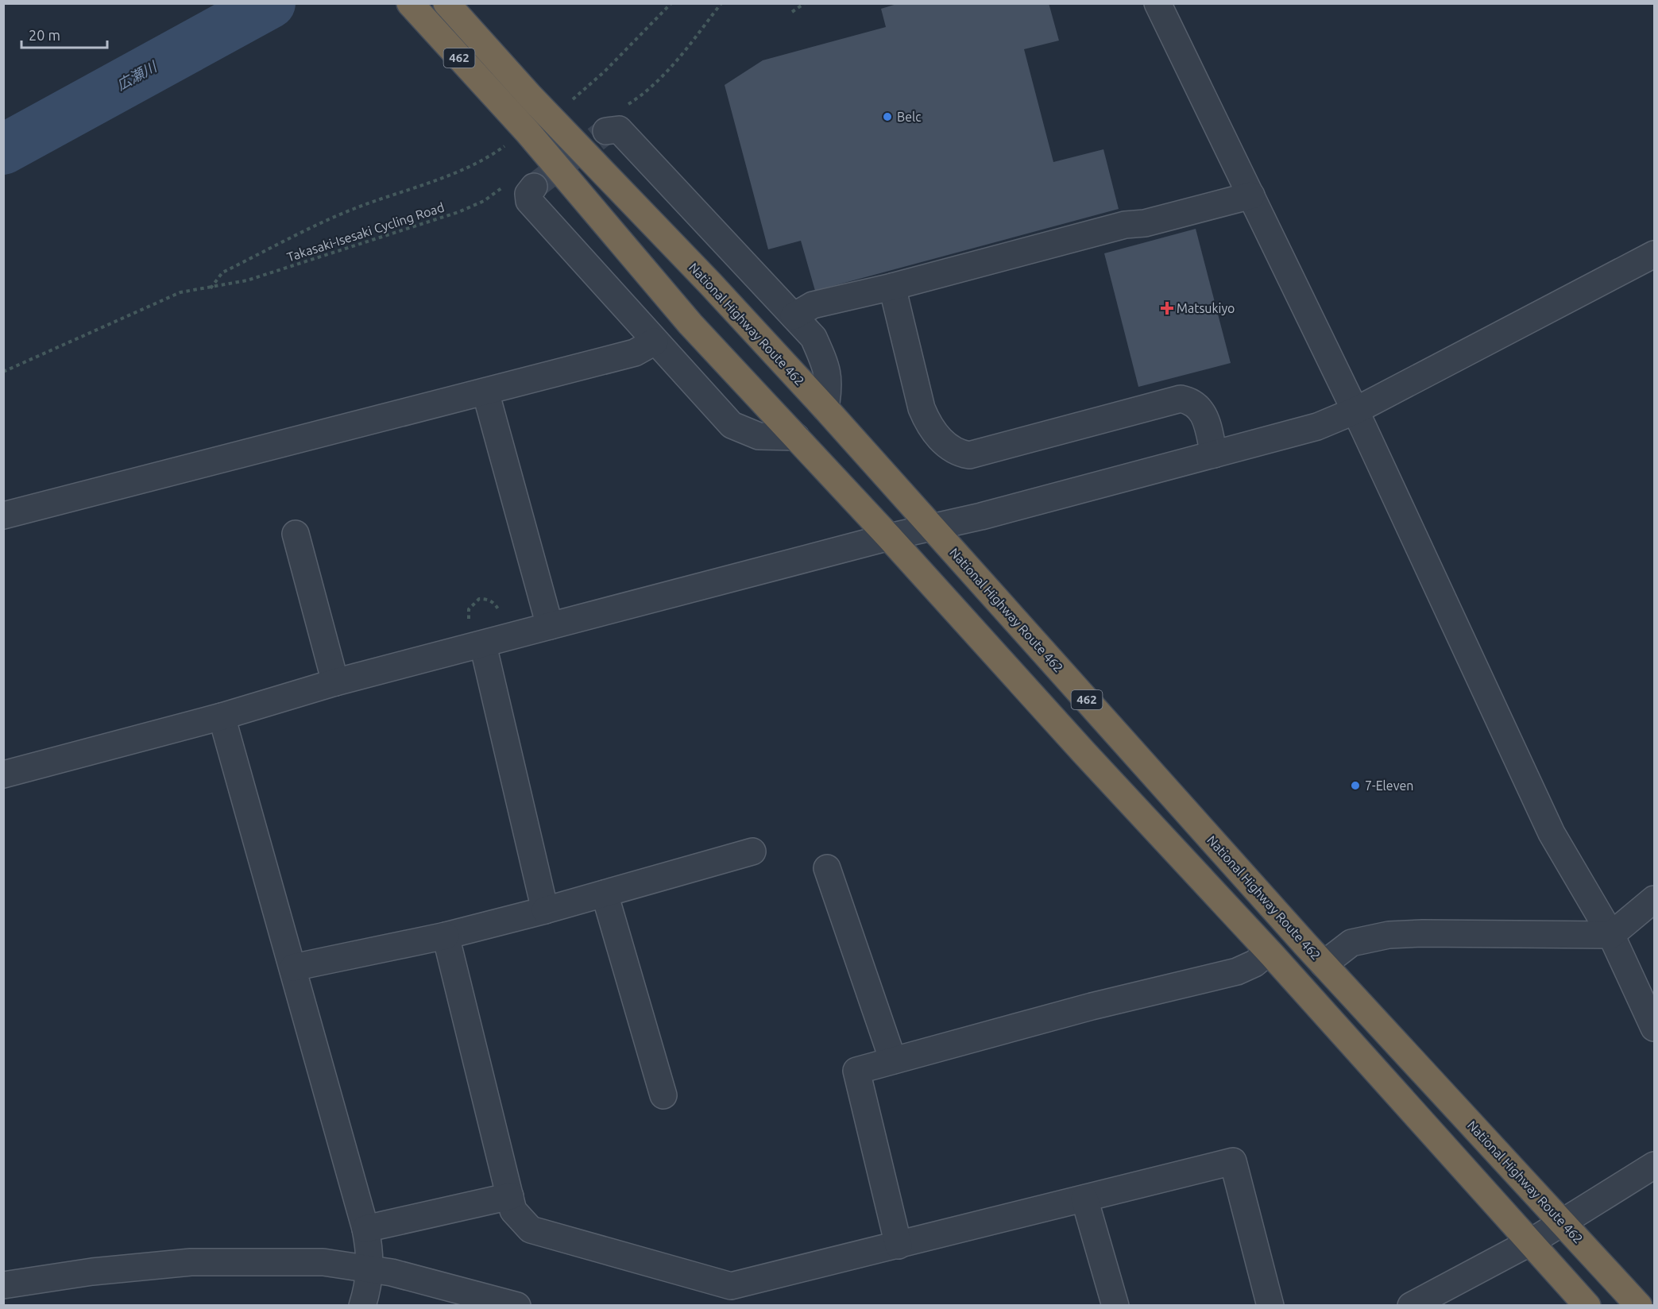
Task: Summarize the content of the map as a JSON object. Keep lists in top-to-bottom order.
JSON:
{
  "streets": {
    "highway": ["462", "National Highway Route 462"],
    "path": ["Takasaki-Isesaki Cycling Road"]
  },
  "water": ["広瀬川"],
  "places": {
    "other": ["Belc", "7-Eleven"],
    "health": ["Matsukiyo"]
  },
  "scale_bar": "20 m"
}
